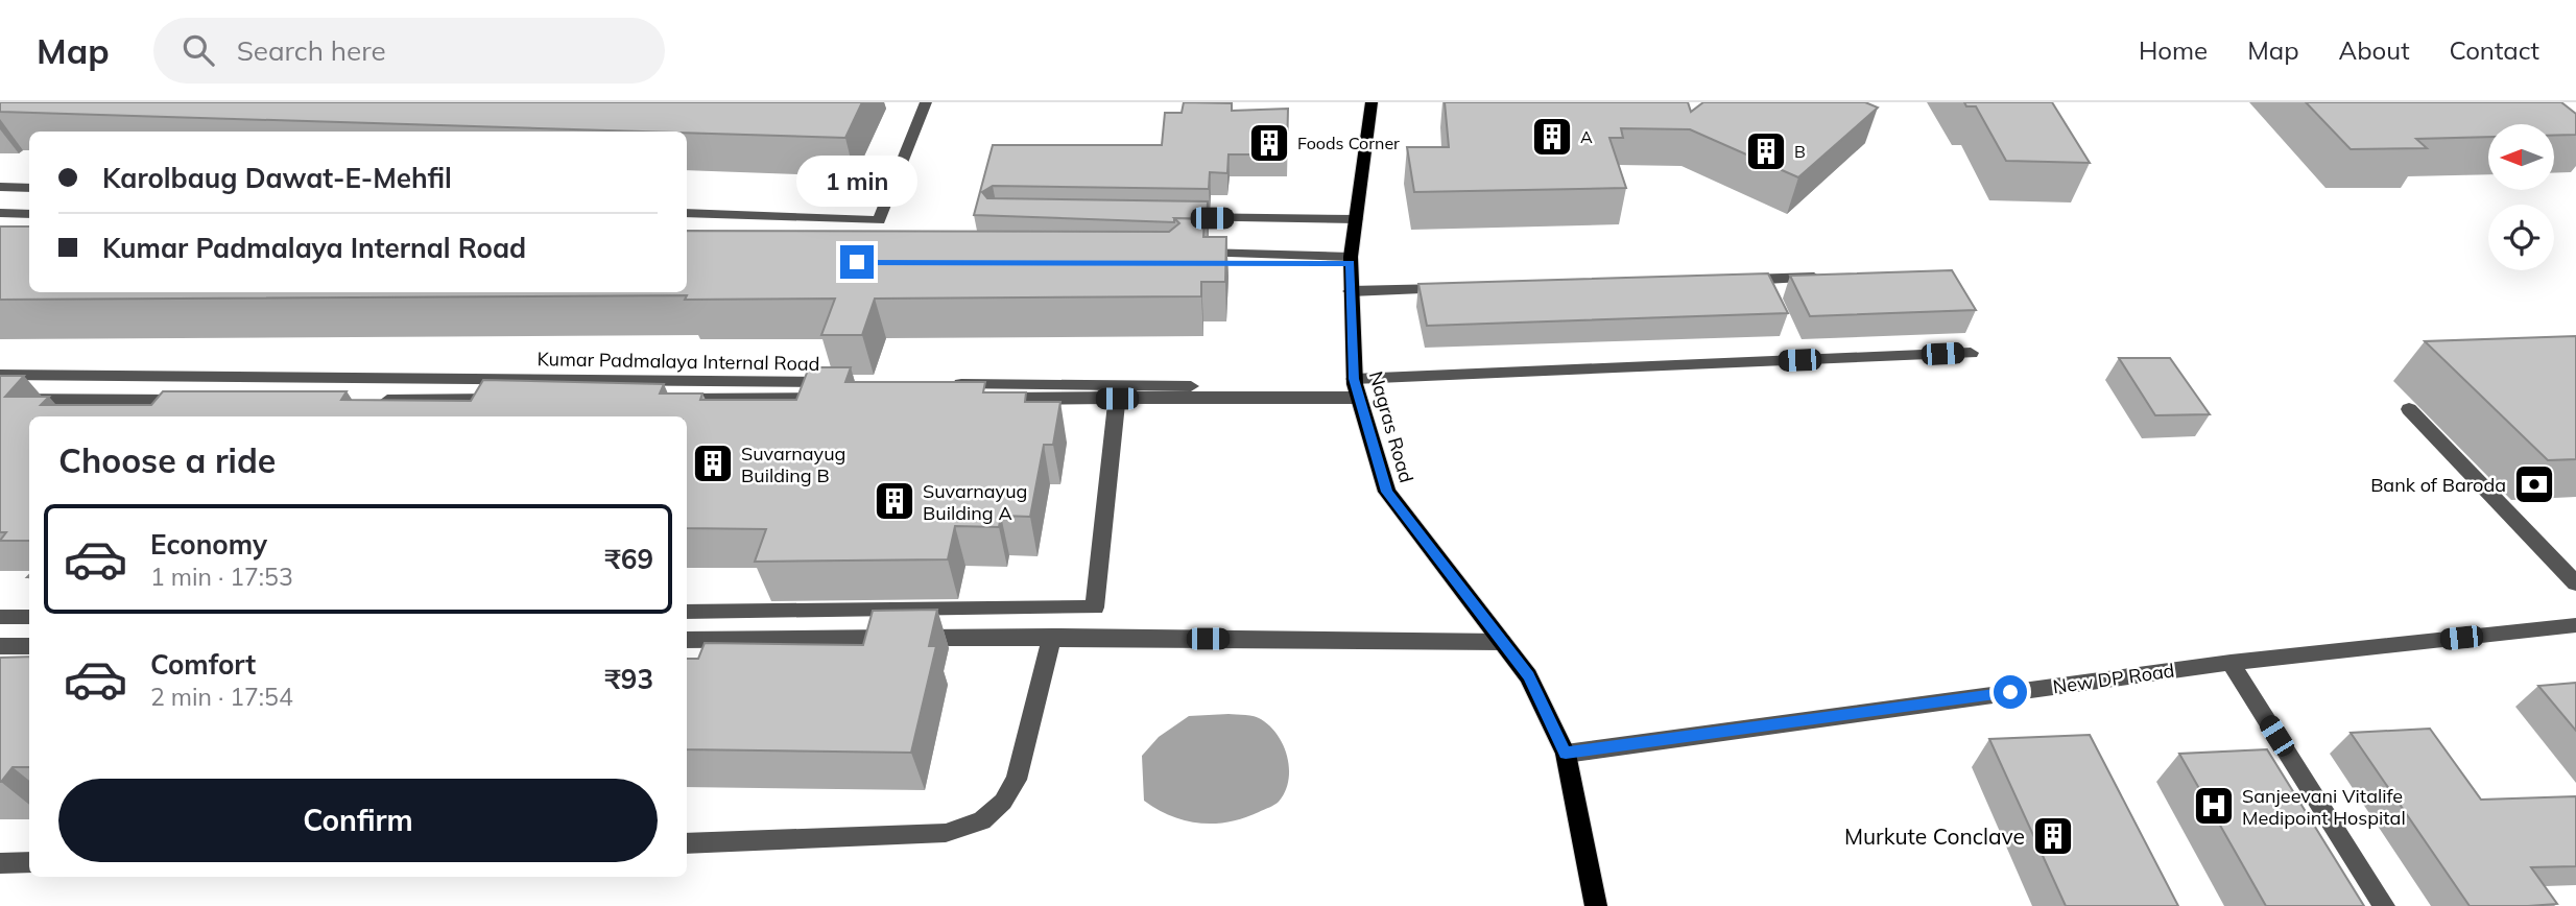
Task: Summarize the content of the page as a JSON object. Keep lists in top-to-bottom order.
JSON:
{
  "streets": {
    "main road": ["Nagras Road"],
    "street": ["Kumar Padmalaya Internal Road", "New DP Road"]
  },
  "crossings": [
    ["Nagras Road", "New DP Road"]
  ],
  "places": {
    "building": [
      "A",
      "Foods Corner",
      "B",
      "Suvarnayug Building B",
      "Suvarnayug Building A",
      "Murkute Conclave"
    ],
    "bank": ["Bank of Baroda"],
    "hospital": ["Sanjeevani Vitalife Medipoint Hospital"]
  },
  "north": "left",
  "page": {
    "header": "Map",
    "search": "Search here",
    "nav": [
      "Home",
      "Map",
      "About",
      "Contact"
    ],
    "banner": ["Karolbaug Dawat-E-Mehfil", "Kumar Padmalaya Internal Road"],
    "bubble": "1 min",
    "heading": "Choose a ride",
    "list": [
      {
        "name": "Economy",
        "note": "1 min · 17:53",
        "value": "₹69"
      },
      {
        "name": "Comfort",
        "note": "2 min · 17:54",
        "value": "₹93"
      }
    ],
    "buttons": "Confirm"
  }
}
